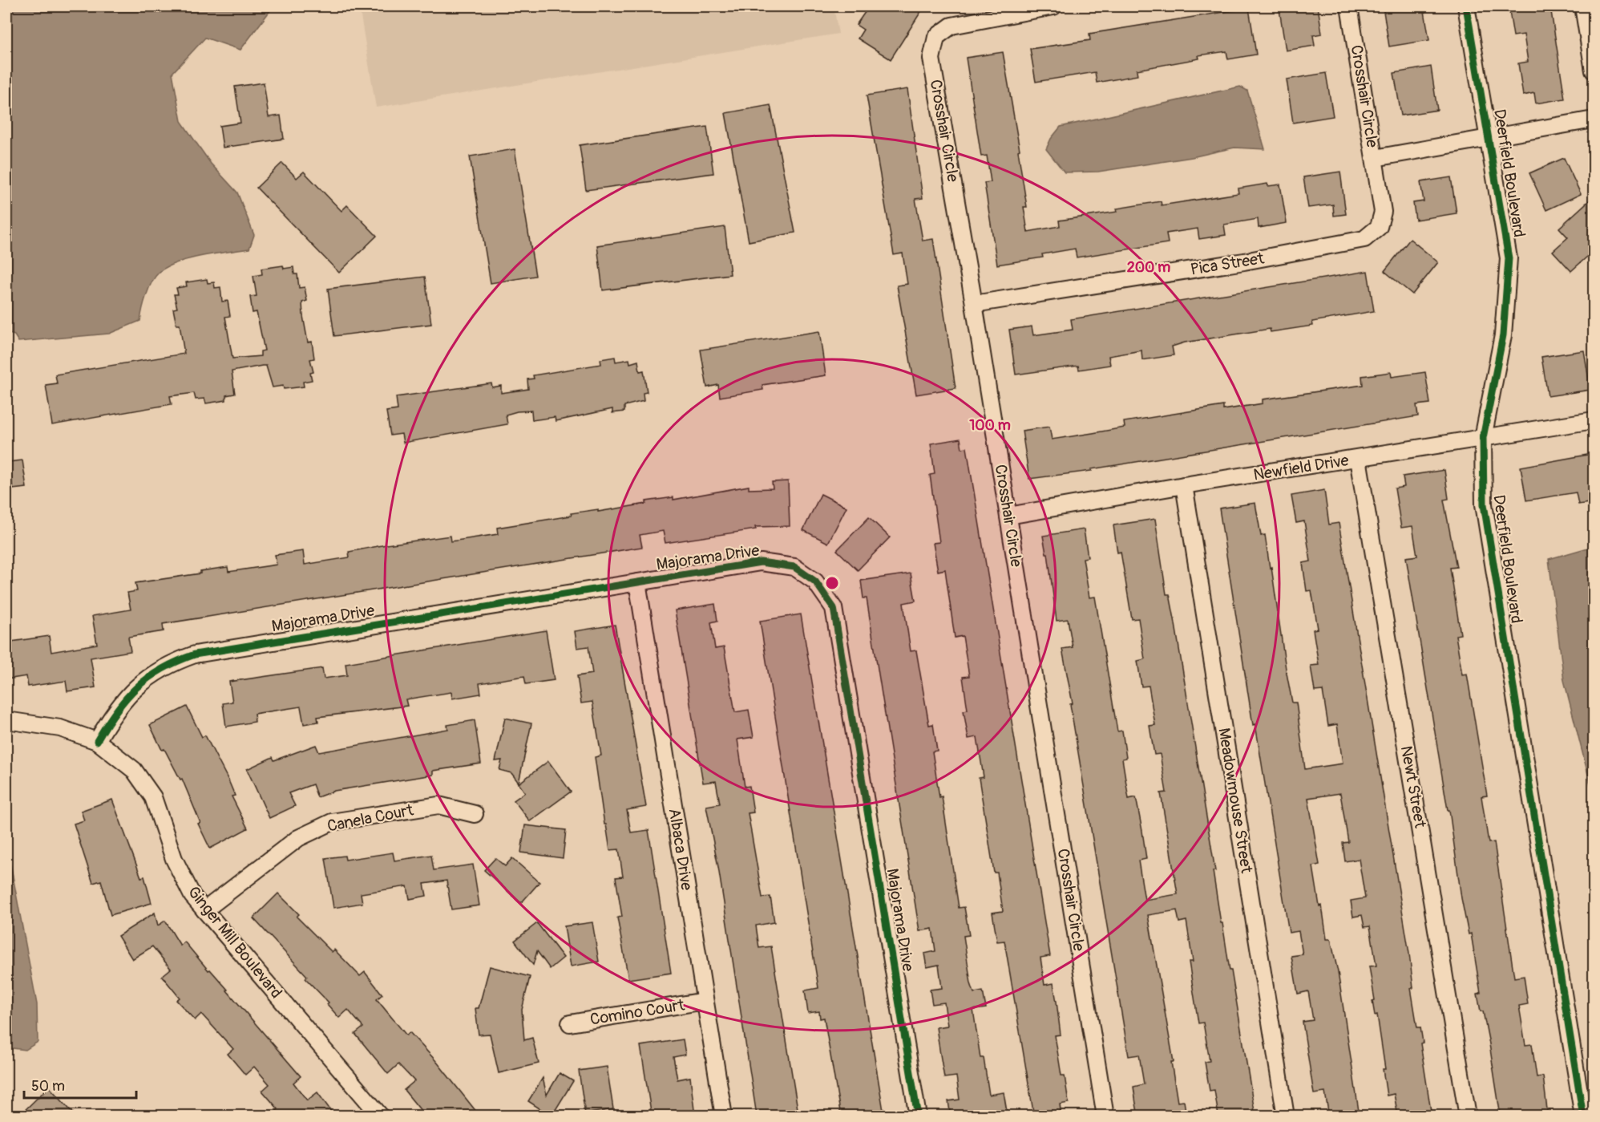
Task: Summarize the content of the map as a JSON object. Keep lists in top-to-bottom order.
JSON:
{
  "streets": {
    "street": [
      "Crosshair Circle",
      "Deerfield Boulevard",
      "Pica Street",
      "Newfield Drive",
      "Majorama Drive",
      "Newt Street",
      "Meadowmouse Street",
      "Canela Court",
      "Albaca Drive",
      "Ginger Mill Boulevard",
      "Comino Court"
    ]
  },
  "crossings": [
    ["Crosshair Circle", "Deerfield Boulevard"],
    ["Crosshair Circle", "Pica Street"],
    ["Crosshair Circle", "Newfield Drive"],
    ["Deerfield Boulevard", "Newfield Drive"],
    ["Newfield Drive", "Newt Street"],
    ["Newfield Drive", "Meadowmouse Street"],
    ["Majorama Drive", "Albaca Drive"],
    ["Majorama Drive", "Ginger Mill Boulevard"],
    ["Canela Court", "Ginger Mill Boulevard"],
    ["Albaca Drive", "Comino Court"]
  ],
  "scale_bar": "50 m",
  "rings": ["200 m", "100 m"]
}
